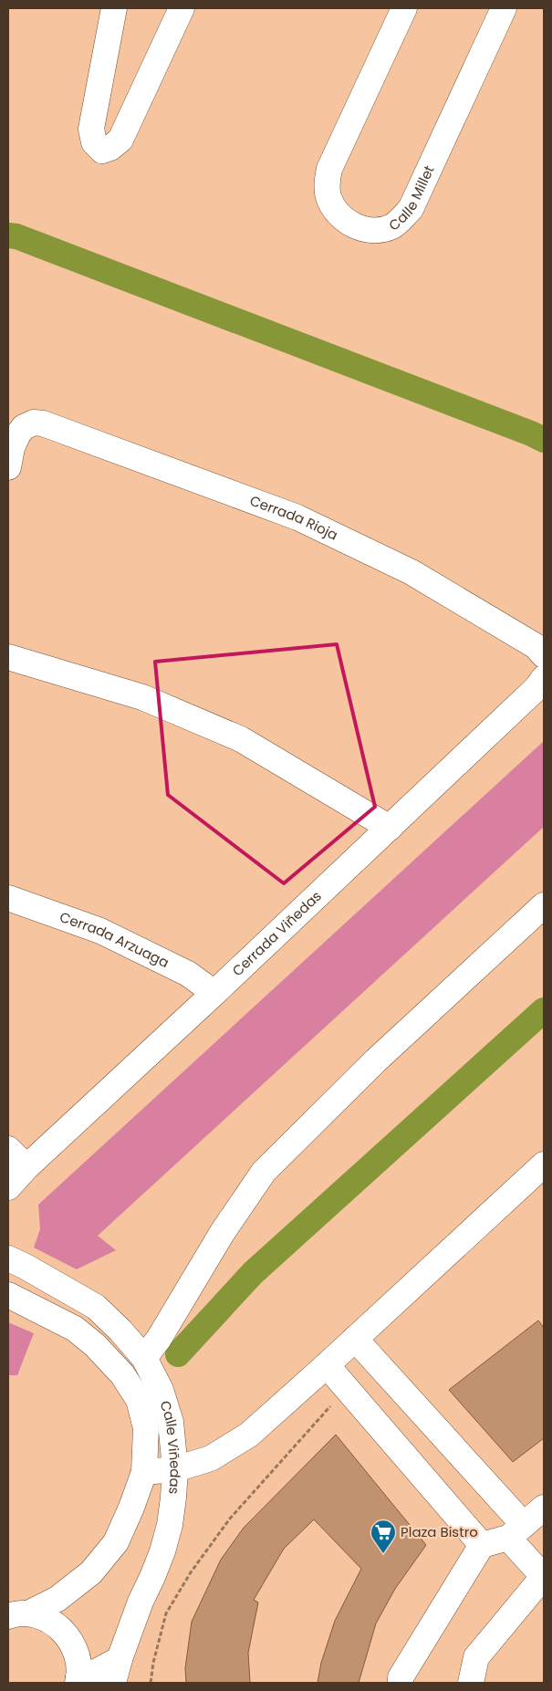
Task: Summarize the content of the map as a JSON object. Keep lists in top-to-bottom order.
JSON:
{
  "streets": {
    "street": [
      "Calle Millet",
      "Cerrada Rioja",
      "Cerrada Viñedas",
      "Cerrada Arzuaga",
      "Calle Viñedas"
    ]
  },
  "crossings": [
    ["Cerrada Viñedas", "Cerrada Arzuaga"]
  ],
  "places": {
    "supermarket": ["Plaza Bistro"]
  }
}
